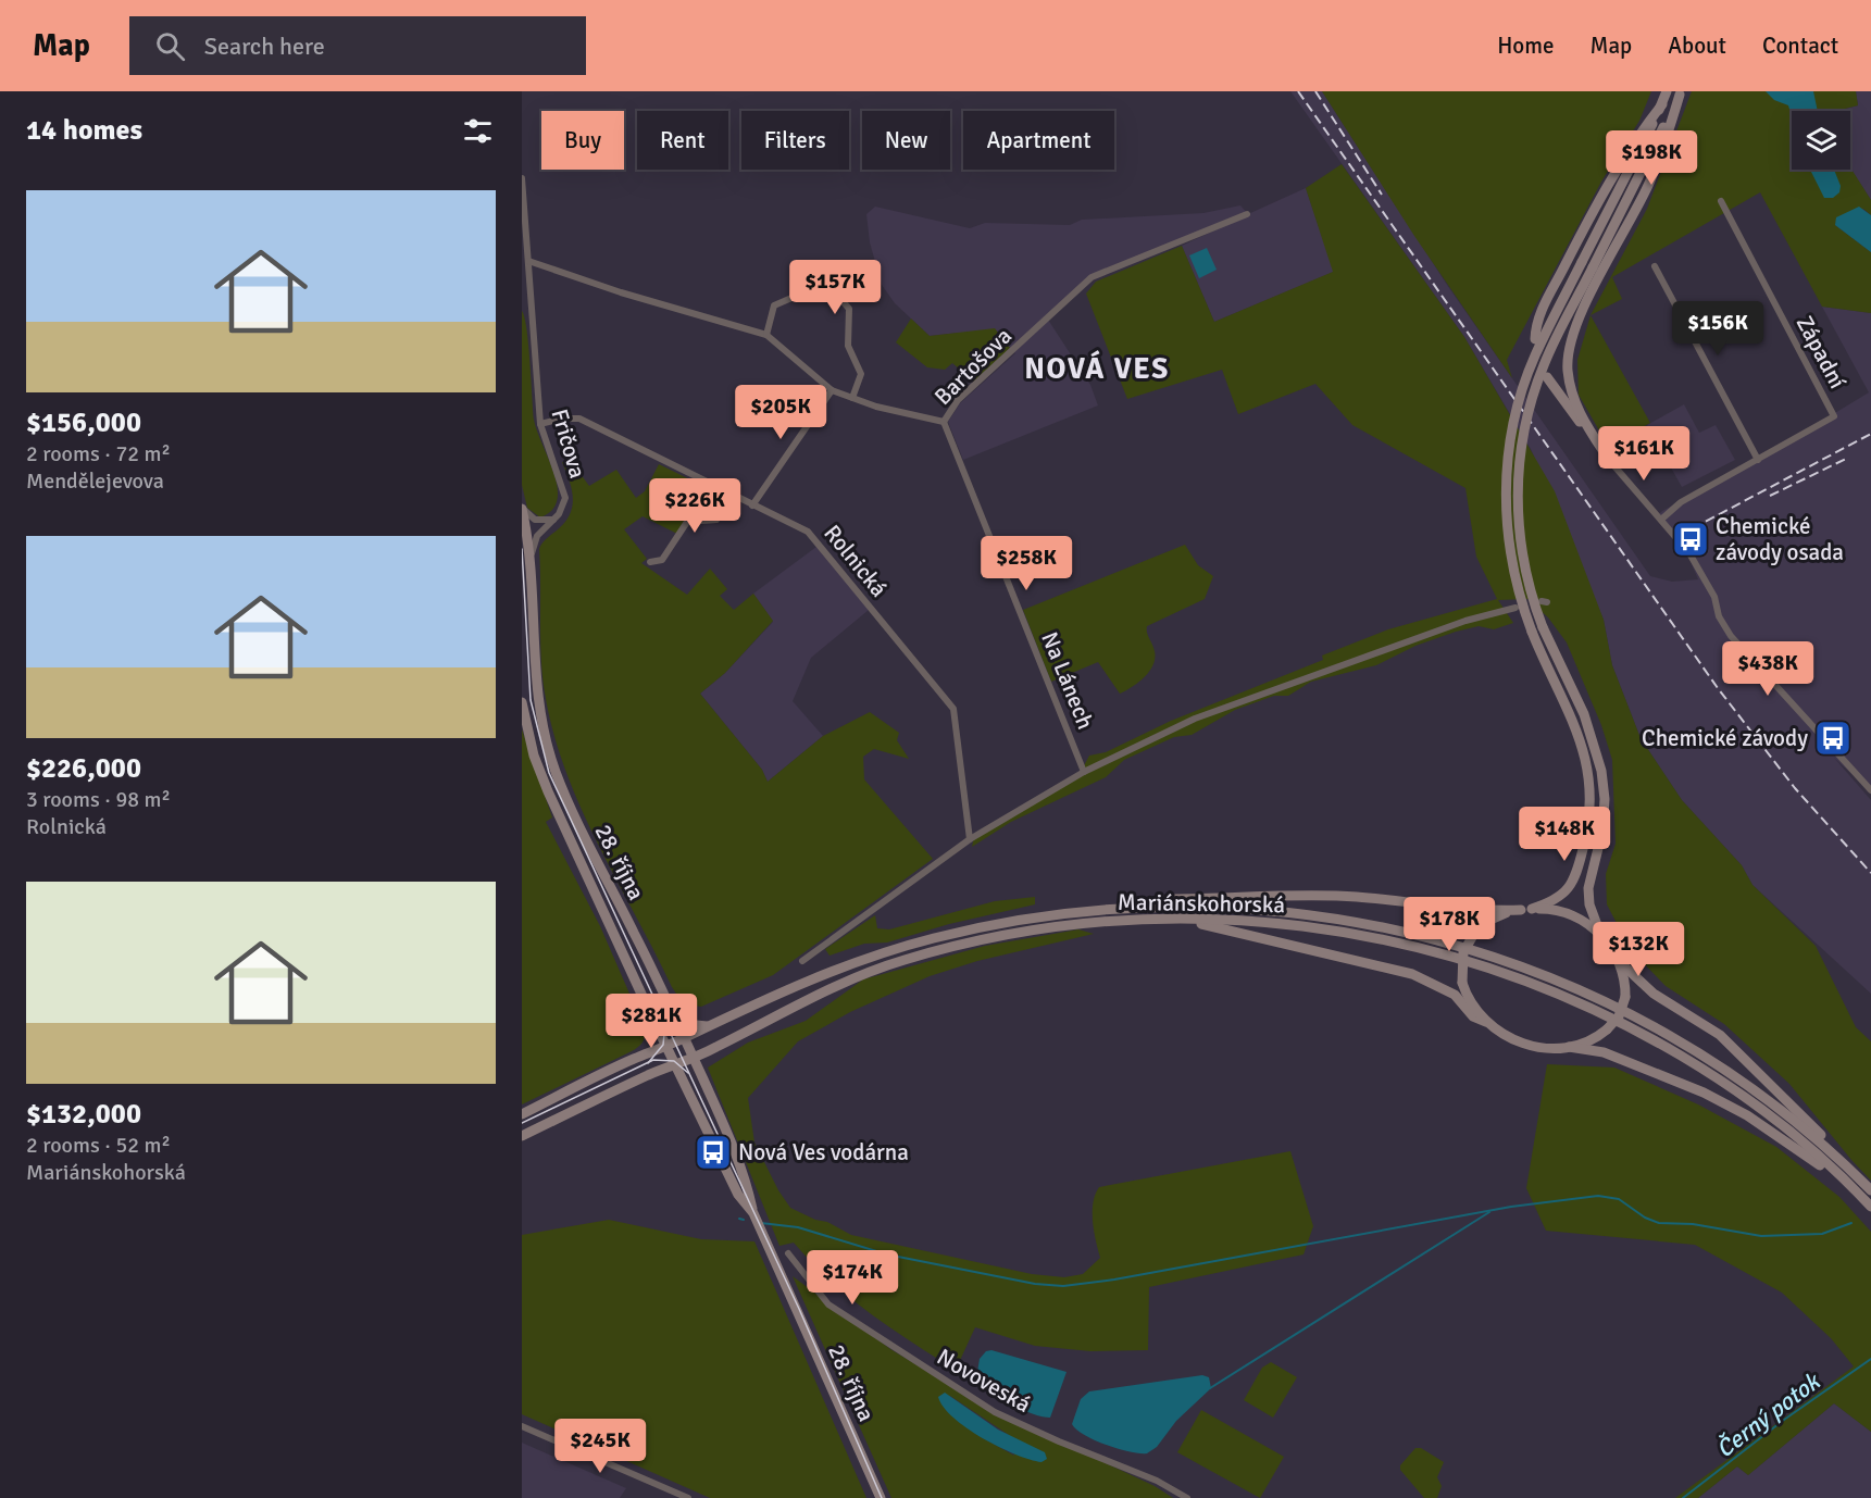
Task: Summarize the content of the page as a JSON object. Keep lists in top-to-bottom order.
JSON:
{
  "streets": {
    "main road": ["28. října", "Mariánskohorská"],
    "street": [
      "Západní",
      "Bartošova",
      "Fričova",
      "Rolnická",
      "Na Lánech",
      "Novoveská"
    ]
  },
  "crossings": [
    ["Bartošova", "Fričova"],
    ["Bartošova", "Na Lánech"],
    ["Fričova", "Rolnická"],
    ["Fričova", "28. října"],
    ["28. října", "Mariánskohorská"]
  ],
  "districts": ["NOVÁ VES"],
  "water": ["Černý potok"],
  "places": {
    "bus stop": ["Chemické závody osada", "Chemické závody", "Nová Ves vodárna"]
  },
  "page": {
    "header": "Map",
    "search": "Search here",
    "nav": [
      "Home",
      "Map",
      "About",
      "Contact"
    ],
    "heading": "14 homes",
    "chip": [
      "Buy",
      "Rent",
      "Filters",
      "New",
      "Apartment"
    ],
    "price": [
      "$198K",
      "$157K",
      "$156K",
      "$205K",
      "$161K",
      "$226K",
      "$258K",
      "$438K",
      "$148K",
      "$178K",
      "$132K",
      "$281K",
      "$174K",
      "$245K"
    ],
    "list": [
      {
        "name": "$156,000",
        "note": "2 rooms · 72 m² · Mendělejevova"
      },
      {
        "name": "$226,000",
        "note": "3 rooms · 98 m² · Rolnická"
      },
      {
        "name": "$132,000",
        "note": "2 rooms · 52 m² · Mariánskohorská"
      }
    ]
  }
}
